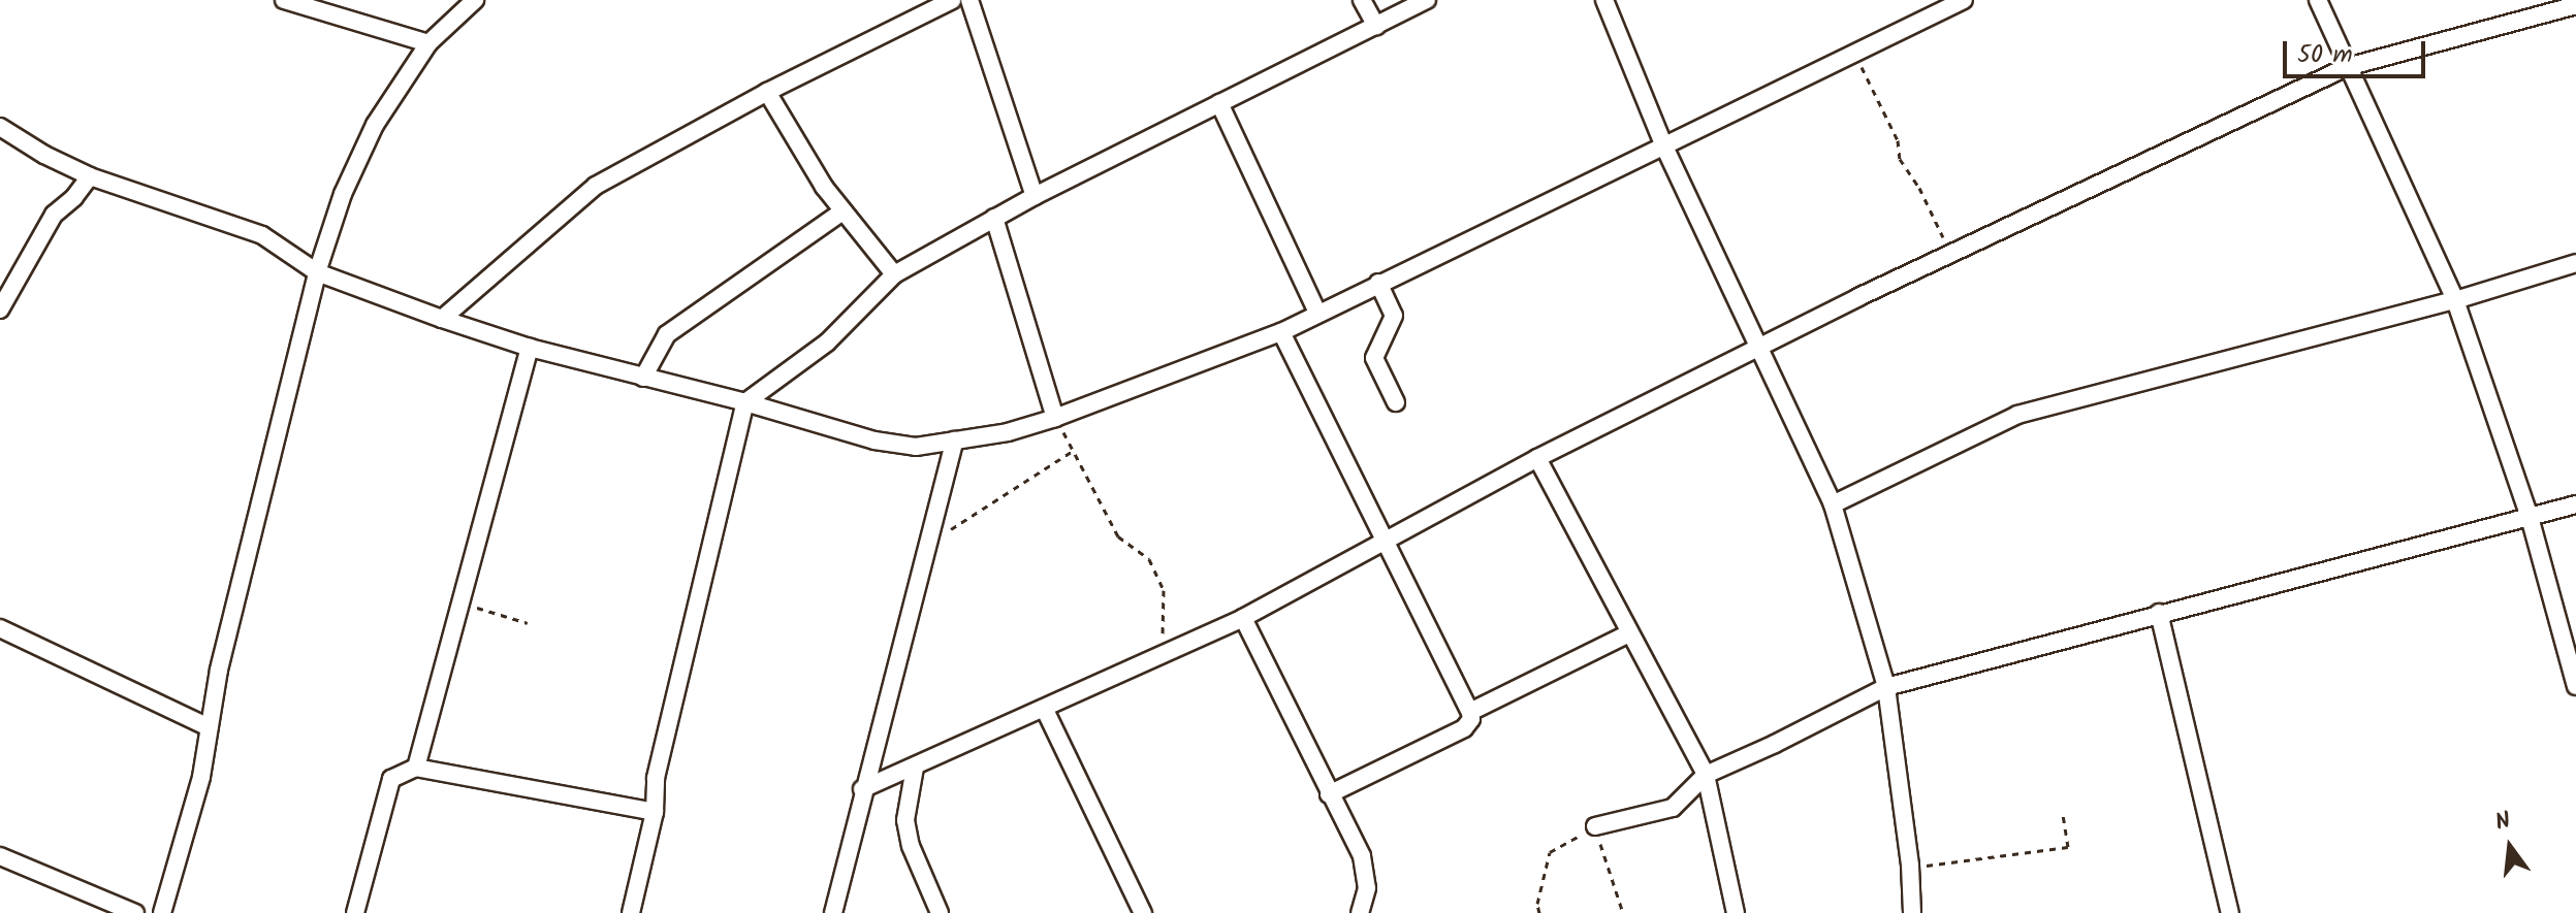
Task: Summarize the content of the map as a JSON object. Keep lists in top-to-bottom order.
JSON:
{
  "scale_bar": "50 m",
  "north": "top"
}
